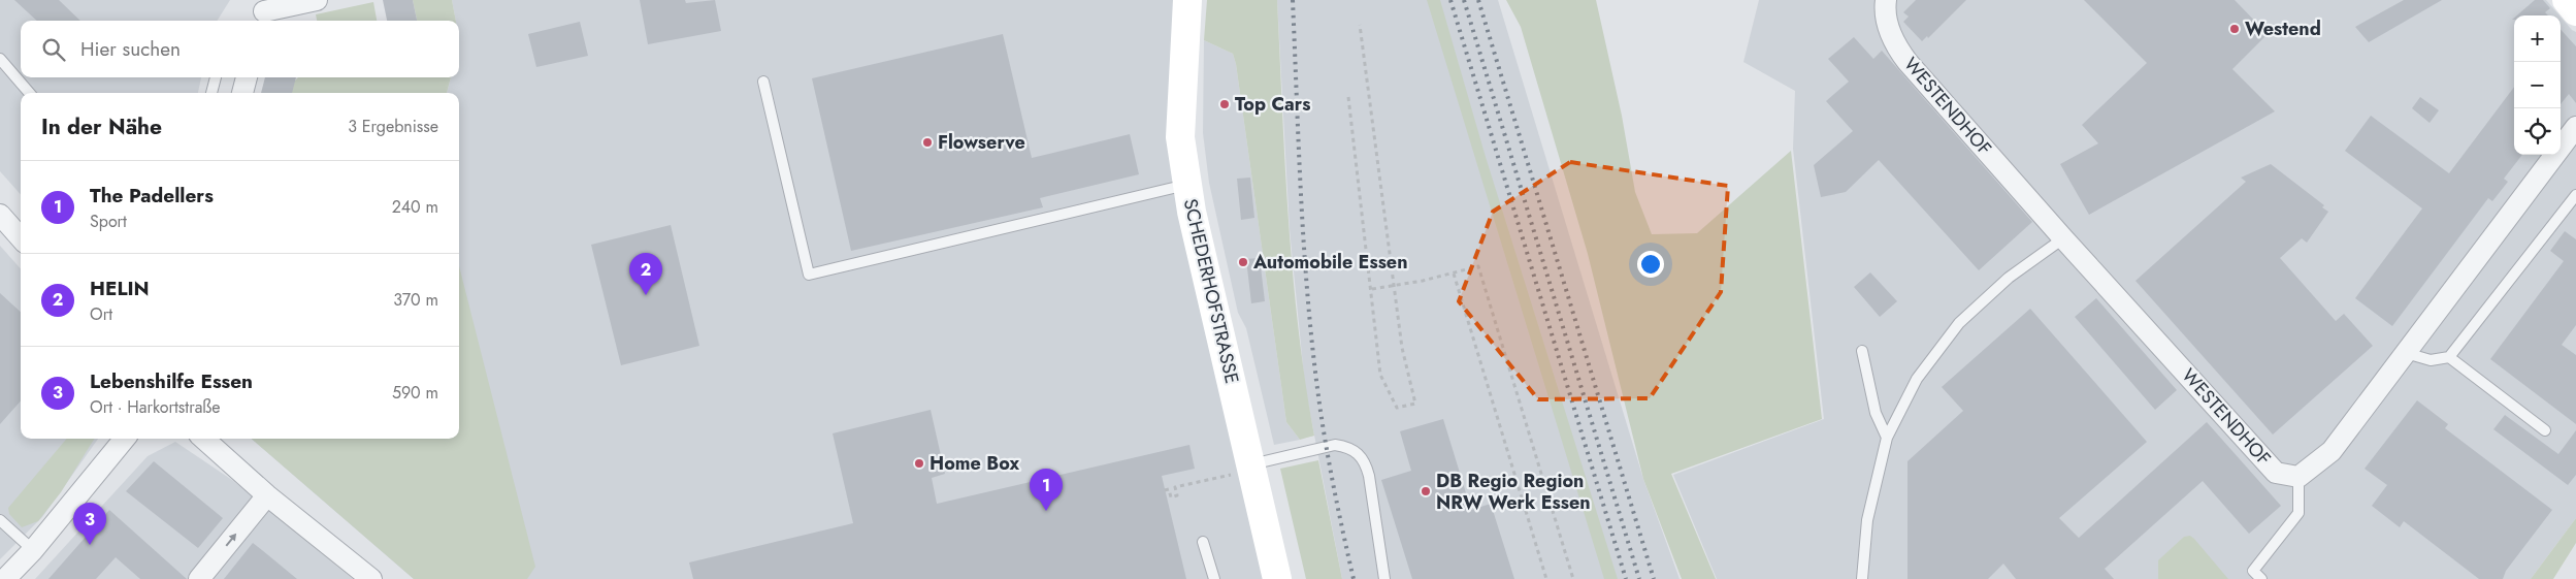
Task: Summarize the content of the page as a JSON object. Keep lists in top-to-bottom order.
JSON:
{
  "streets": {
    "street": ["WESTENDHOF", "SCHEDERHOFSTRASSE"]
  },
  "places": [
    "Westend",
    "Top Cars",
    "Flowserve",
    "Automobile Essen",
    "Home Box",
    "DB Regio Region NRW Werk Essen"
  ],
  "page": {
    "map_buttons": ["+", "−"],
    "search": "Hier suchen",
    "heading": ["In der Nähe", "3 Ergebnisse"],
    "list": [
      {
        "mark": "1",
        "name": "The Padellers",
        "note": "Sport",
        "value": "240 m"
      },
      {
        "mark": "2",
        "name": "HELIN",
        "note": "Ort",
        "value": "370 m"
      },
      {
        "mark": "3",
        "name": "Lebenshilfe Essen",
        "note": "Ort · Harkortstraße",
        "value": "590 m"
      }
    ],
    "pins": ["2", "1", "3"]
  }
}
